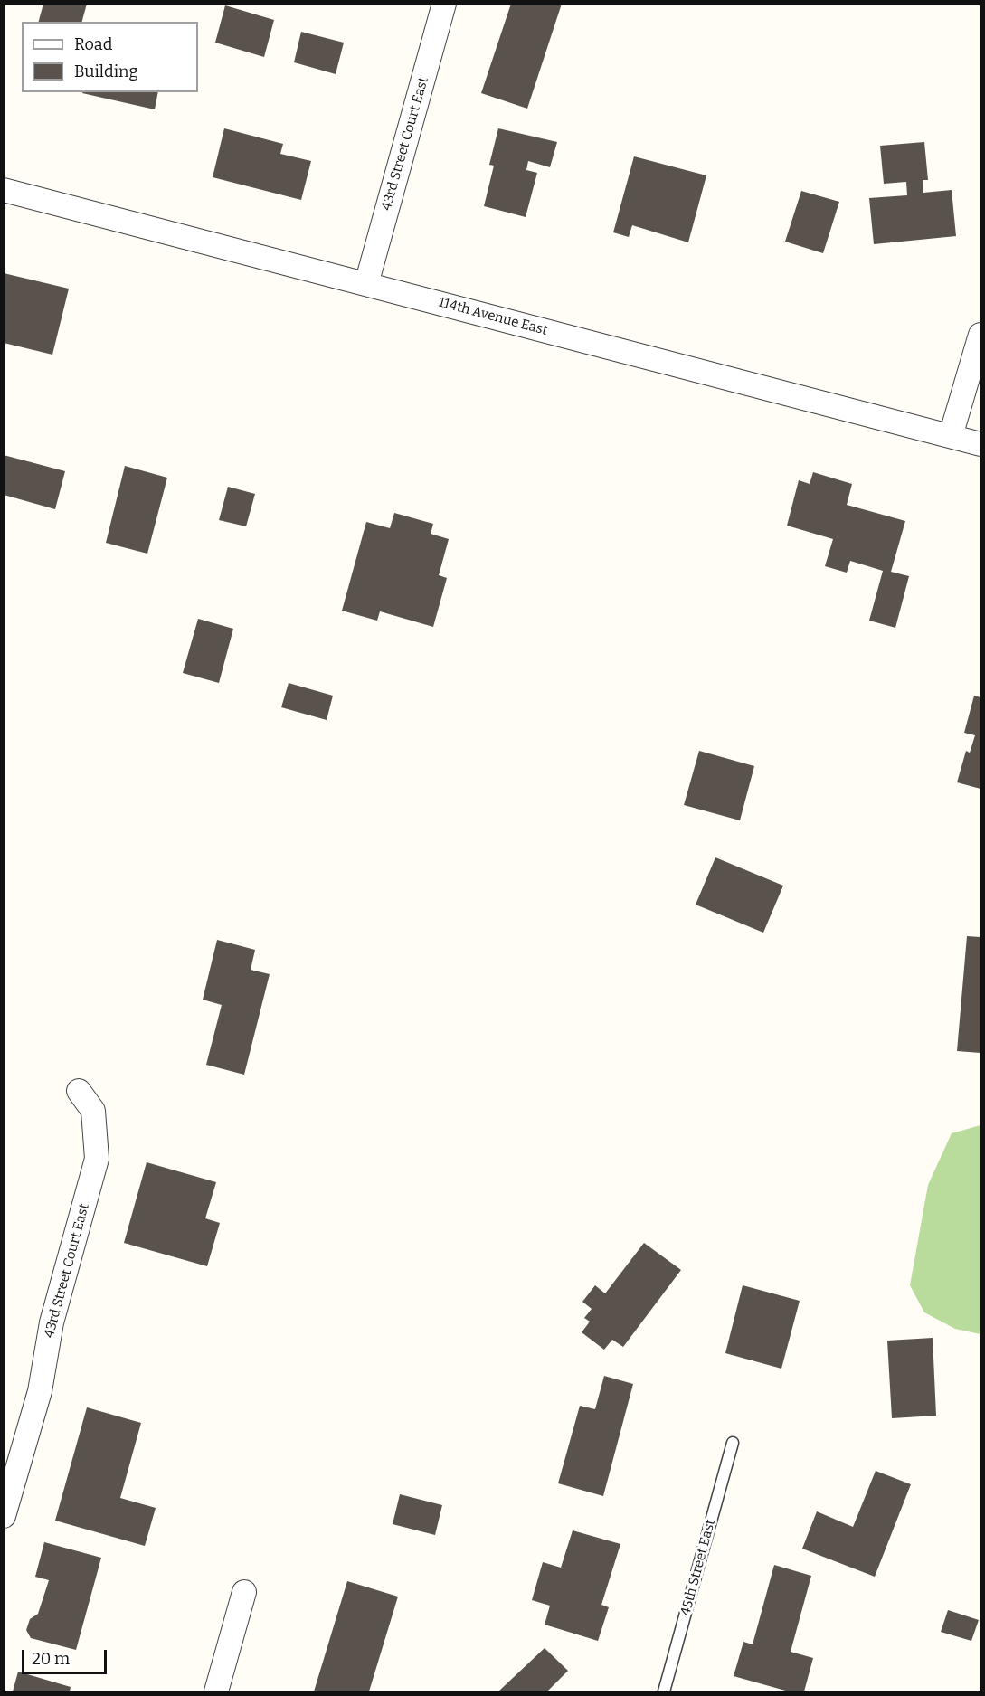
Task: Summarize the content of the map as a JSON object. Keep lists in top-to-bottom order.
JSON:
{
  "streets": {
    "street": ["43rd Street Court East", "114th Avenue East"],
    "lane": ["45th Street East"]
  },
  "crossings": [
    ["43rd Street Court East", "114th Avenue East"]
  ],
  "legend": ["Road", "Building"],
  "scale_bar": "20 m"
}
